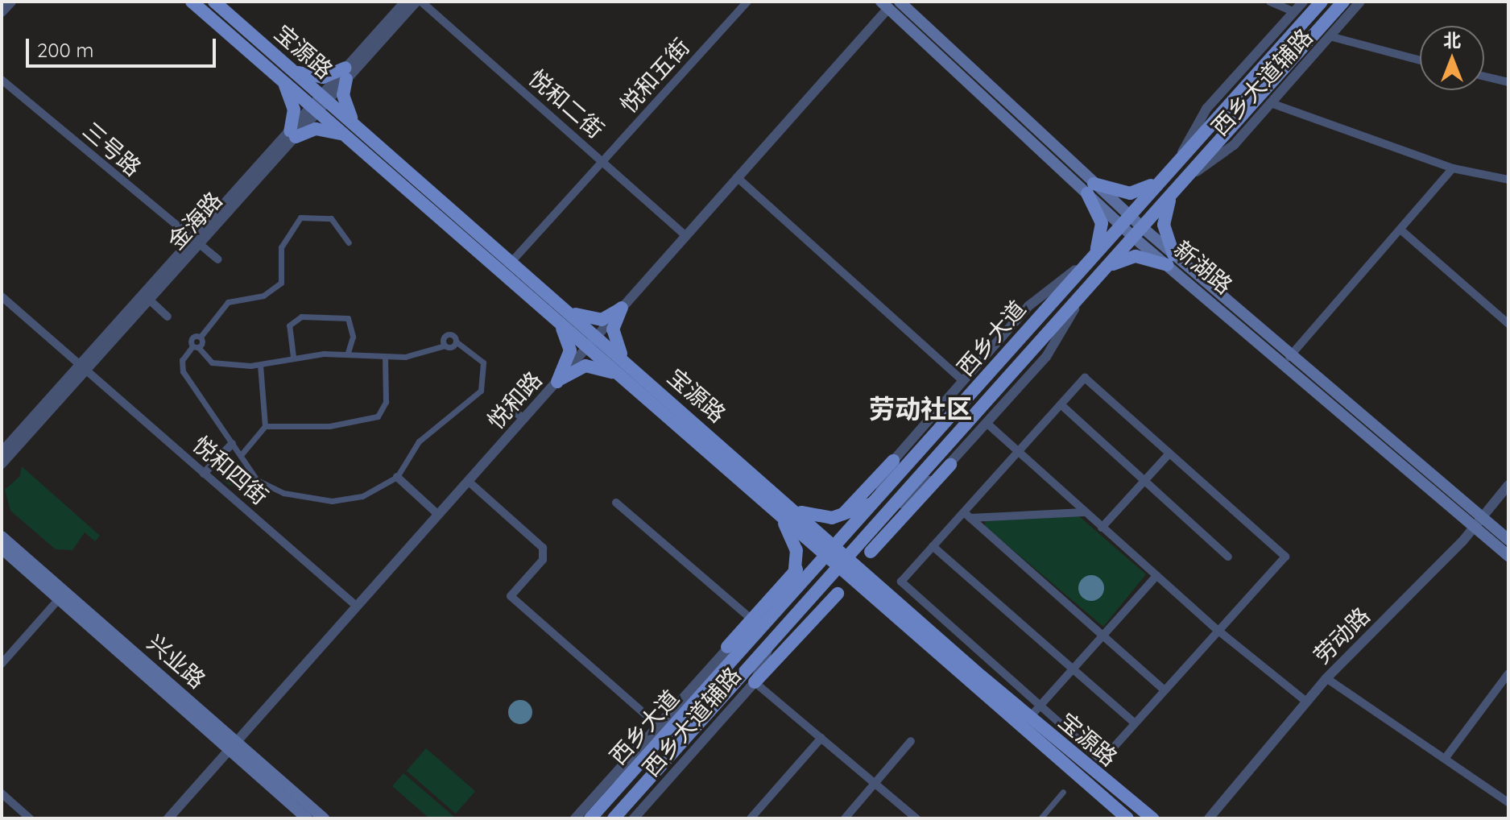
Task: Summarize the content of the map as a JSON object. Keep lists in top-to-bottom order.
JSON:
{
  "streets": {
    "main road": [
      "宝源路",
      "新湖路",
      "西乡大道",
      "兴业路"
    ],
    "street": [
      "悦和五街",
      "西乡大道辅路",
      "悦和二街",
      "三号路",
      "金海路",
      "悦和路",
      "悦和四街",
      "劳动路"
    ]
  },
  "crossings": [
    ["宝源路", "悦和五街"],
    ["宝源路", "金海路"],
    ["宝源路", "西乡大道"],
    ["宝源路", "悦和路"],
    ["悦和五街", "悦和二街"],
    ["西乡大道辅路", "西乡大道"],
    ["悦和二街", "悦和路"],
    ["三号路", "金海路"],
    ["金海路", "悦和四街"],
    ["新湖路", "西乡大道"],
    ["新湖路", "悦和路"],
    ["新湖路", "劳动路"],
    ["悦和路", "悦和四街"],
    ["悦和路", "兴业路"]
  ],
  "districts": ["劳动社区"],
  "scale_bar": "200 m",
  "north": "top"
}
